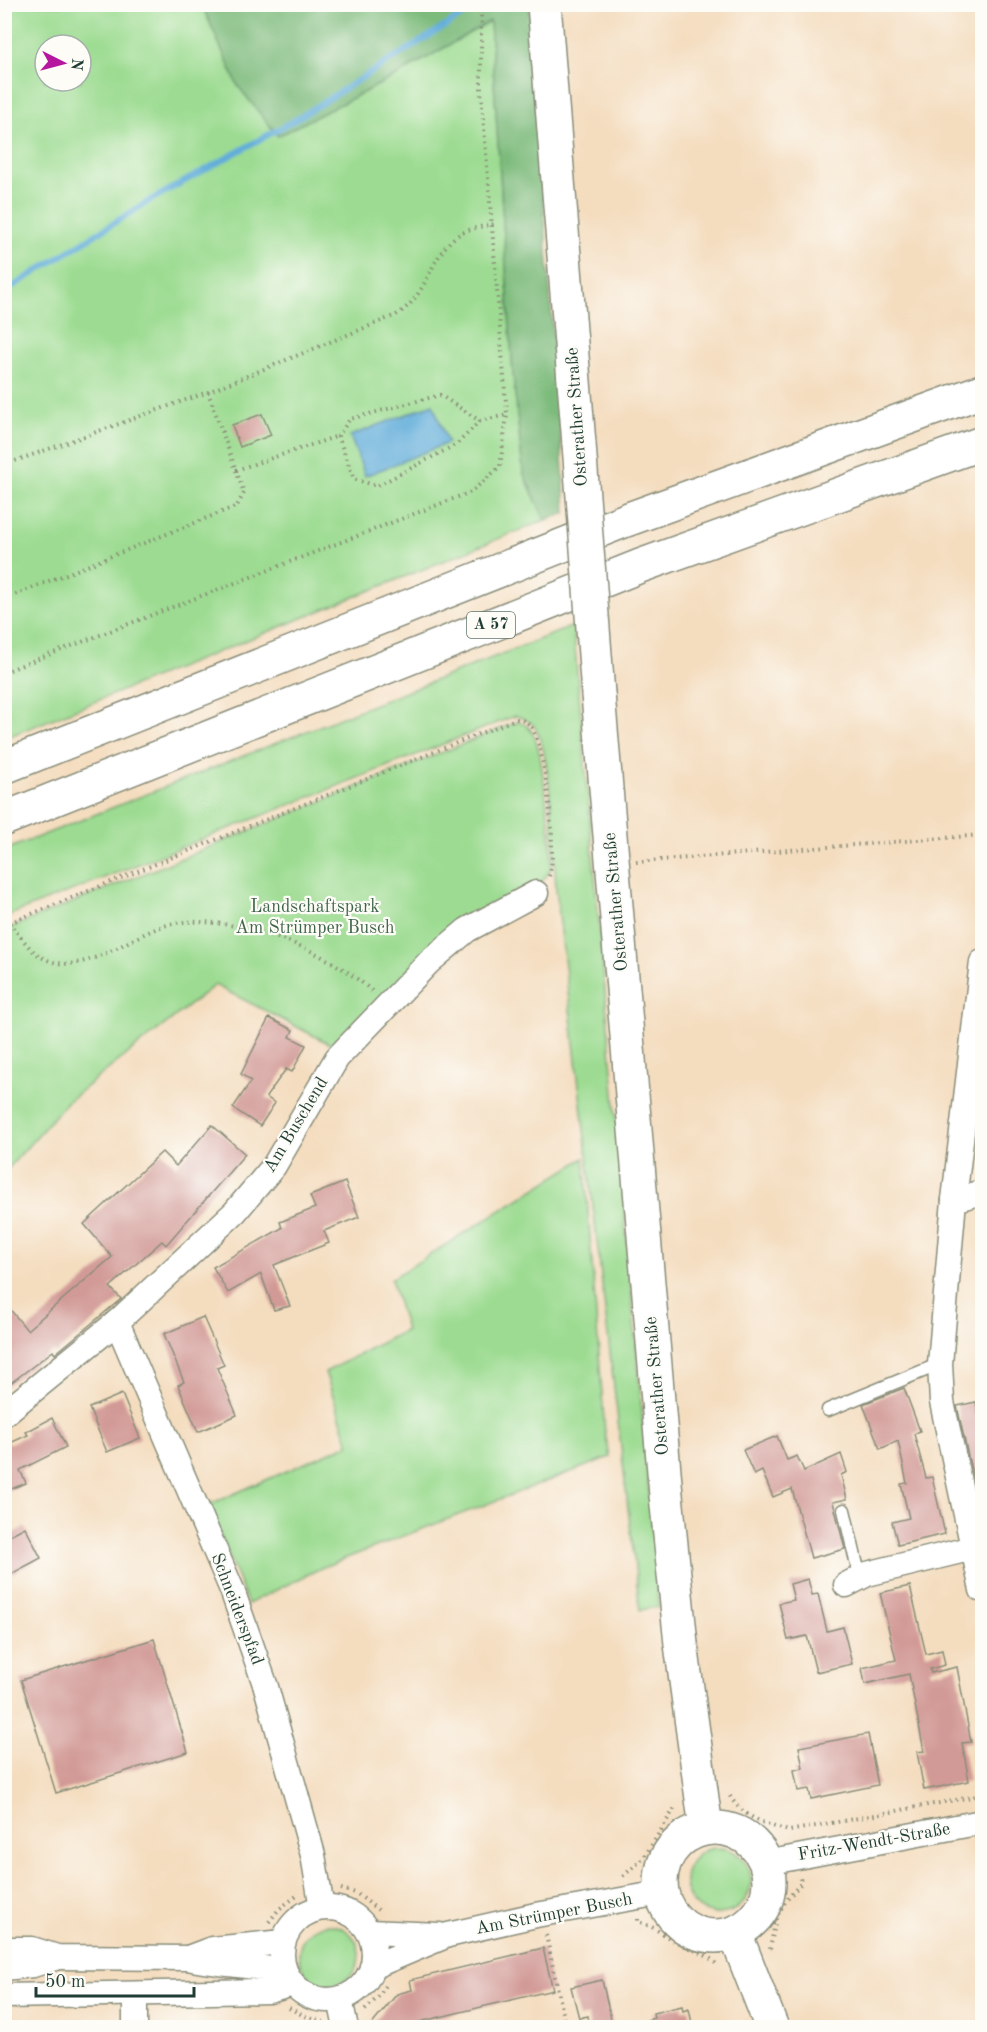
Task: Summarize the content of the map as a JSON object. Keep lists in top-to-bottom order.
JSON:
{
  "streets": {
    "main road": ["Osterather Straße", "A 57"],
    "street": [
      "Am Buschend",
      "Schneiderspfad",
      "Fritz-Wendt-Straße",
      "Am Strümper Busch"
    ]
  },
  "crossings": [
    ["Osterather Straße", "Fritz-Wendt-Straße"],
    ["Osterather Straße", "Am Strümper Busch"],
    ["Am Buschend", "Schneiderspfad"],
    ["Schneiderspfad", "Am Strümper Busch"],
    ["Fritz-Wendt-Straße", "Am Strümper Busch"]
  ],
  "parks": ["Landschaftspark Am Strümper Busch"],
  "scale_bar": "50 m",
  "north": "right"
}
